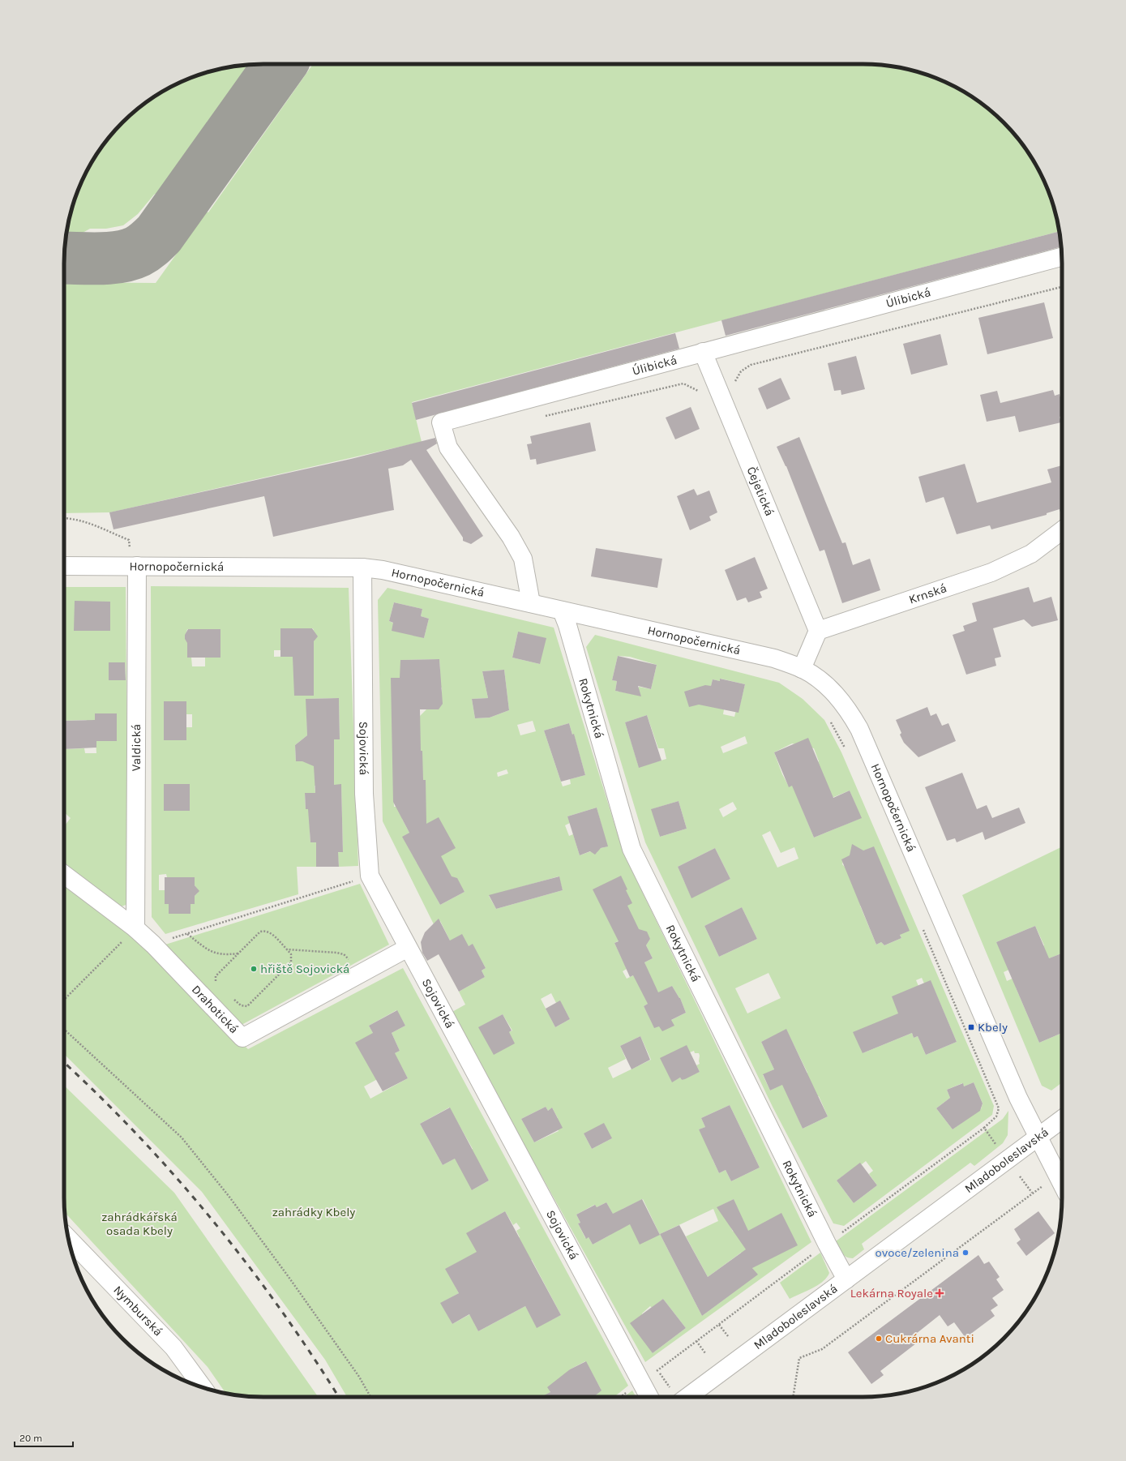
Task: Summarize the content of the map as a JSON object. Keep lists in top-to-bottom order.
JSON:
{
  "streets": {
    "street": [
      "Úlibická",
      "Čejetická",
      "Hornopočernická",
      "Krnská",
      "Rokytnická",
      "Valdická",
      "Sojovická",
      "Drahotická",
      "Mladoboleslavská",
      "Nymburská"
    ]
  },
  "crossings": [
    ["Úlibická", "Čejetická"],
    ["Úlibická", "Hornopočernická"],
    ["Čejetická", "Krnská"],
    ["Hornopočernická", "Rokytnická"],
    ["Hornopočernická", "Valdická"],
    ["Hornopočernická", "Sojovická"],
    ["Hornopočernická", "Mladoboleslavská"],
    ["Rokytnická", "Mladoboleslavská"],
    ["Valdická", "Drahotická"],
    ["Sojovická", "Drahotická"]
  ],
  "parks": ["zahrádky Kbely", "zahrádkářská osada Kbely"],
  "places": {
    "other": ["hřiště Sojovická", "ovoce/zelenina", "Cukrárna Avanti"],
    "transit": ["Kbely"],
    "health": ["Lekárna Royale"]
  },
  "scale_bar": "20 m"
}
